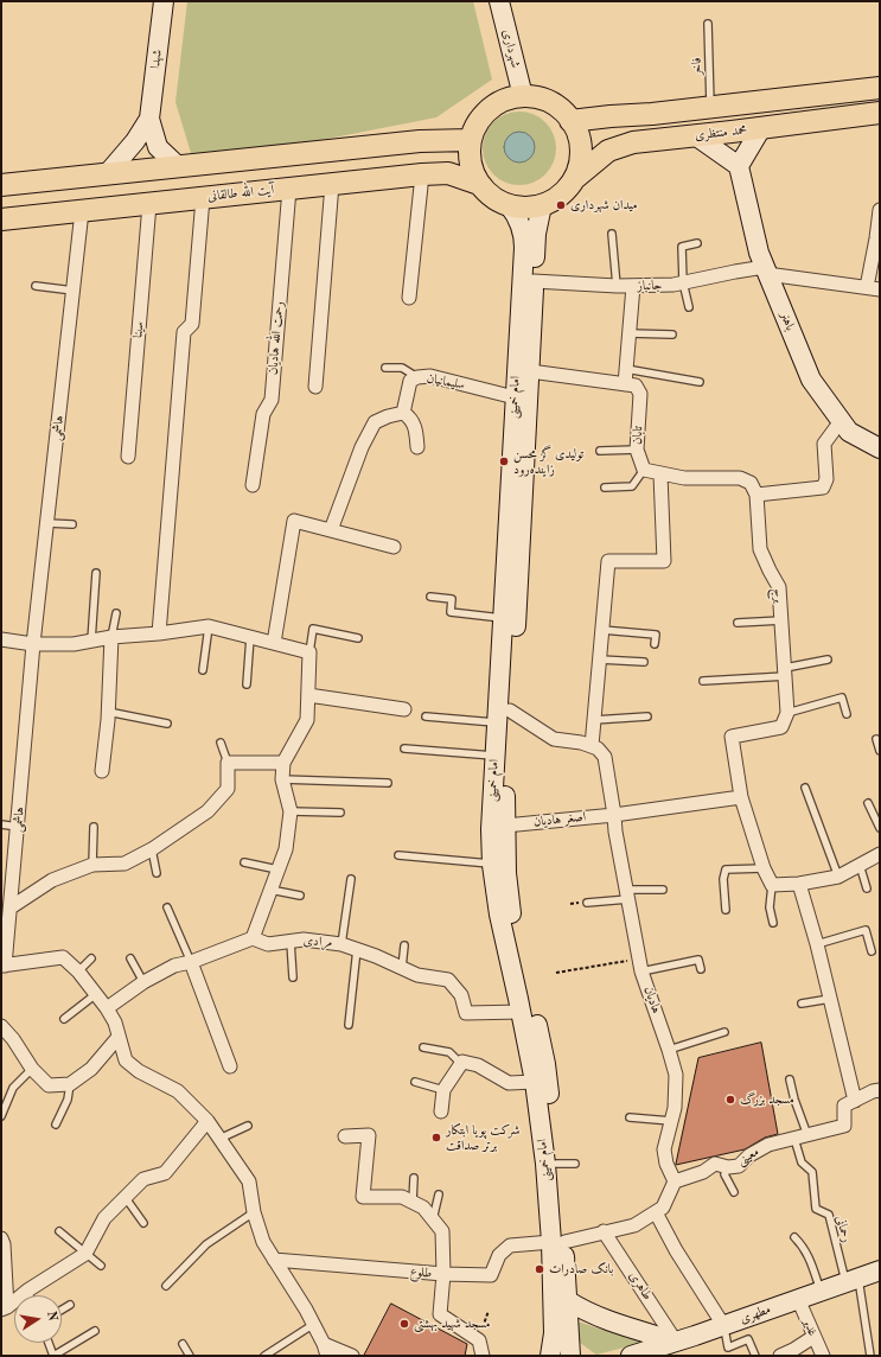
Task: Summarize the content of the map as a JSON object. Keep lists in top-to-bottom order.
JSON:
{
  "streets": {
    "main road": [
      "شهرداری",
      "شهدا",
      "محمد منتظری",
      "آیت الله طالقانی",
      "باهنر",
      "امام خمینی",
      "مطهری"
    ],
    "street": [
      "جانباز",
      "سینا",
      "رحمت الله هادیان",
      "سلیمانیان",
      "هاشمی",
      "تابان",
      "برج",
      "اصغر هادیان",
      "مرادی",
      "هادیان",
      "معینی",
      "طلوع",
      "طاهری",
      "غدیر"
    ],
    "lane": ["فاخر", "رحمانی"]
  },
  "crossings": [
    ["شهرداری", "محمد منتظری"],
    ["شهرداری", "آیت الله طالقانی"],
    ["شهرداری", "امام خمینی"],
    ["فاخر", "محمد منتظری"],
    ["محمد منتظری", "آیت الله طالقانی"],
    ["محمد منتظری", "امام خمینی"],
    ["آیت الله طالقانی", "سینا"],
    ["آیت الله طالقانی", "رحمت الله هادیان"],
    ["آیت الله طالقانی", "امام خمینی"],
    ["آیت الله طالقانی", "هاشمی"],
    ["جانباز", "باهنر"],
    ["جانباز", "امام خمینی"],
    ["سلیمانیان", "امام خمینی"],
    ["امام خمینی", "اصغر هادیان"],
    ["امام خمینی", "مرادی"],
    ["امام خمینی", "طلوع"],
    ["اصغر هادیان", "هادیان"],
    ["هادیان", "معینی"],
    ["معینی", "رحمانی"],
    ["رحمانی", "مطهری"],
    ["طاهری", "مطهری"],
    ["مطهری", "غدیر"]
  ],
  "places": [
    "میدان شهرداری",
    "تولیدی گز محسن زاینده‌رود",
    "مسجد بزرگ",
    "شرکت پویا ابتکار برتر صداقت",
    "بانک صادرات",
    "مسجد شهید بهشتی"
  ],
  "north": "right"
}
